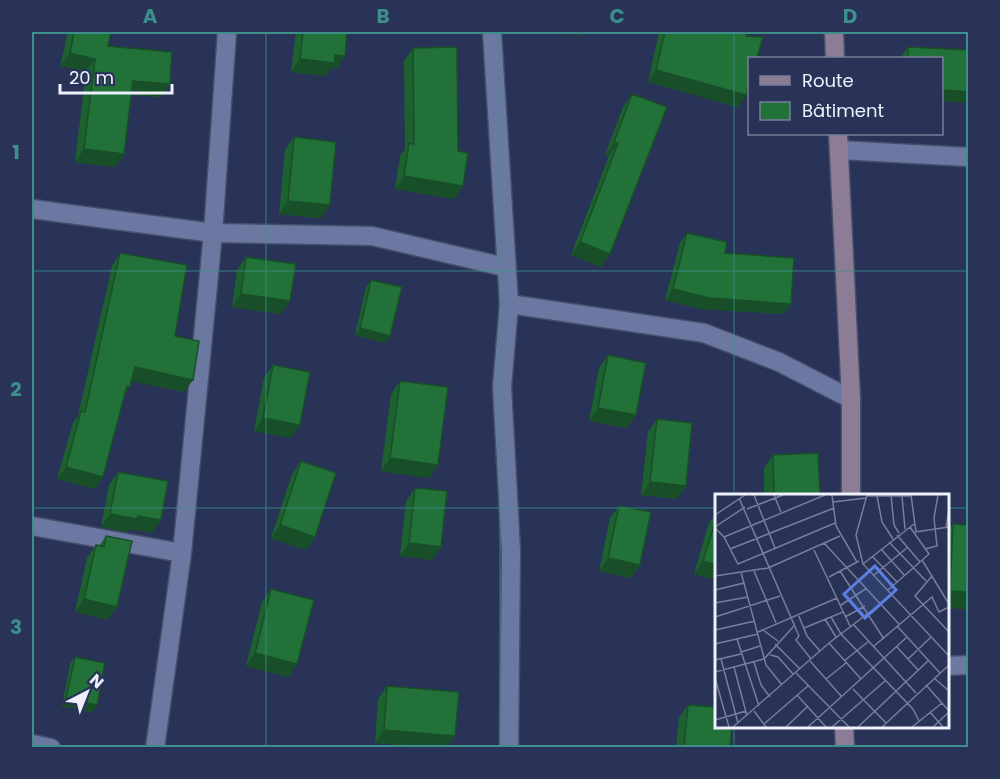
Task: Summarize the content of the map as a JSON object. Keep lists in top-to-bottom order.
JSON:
{
  "legend": ["Route", "Bâtiment"],
  "scale_bar": "20 m",
  "north": "top right",
  "grid": {
    "columns": [
      "A",
      "B",
      "C",
      "D"
    ],
    "rows": ["1", "2", "3"]
  }
}
